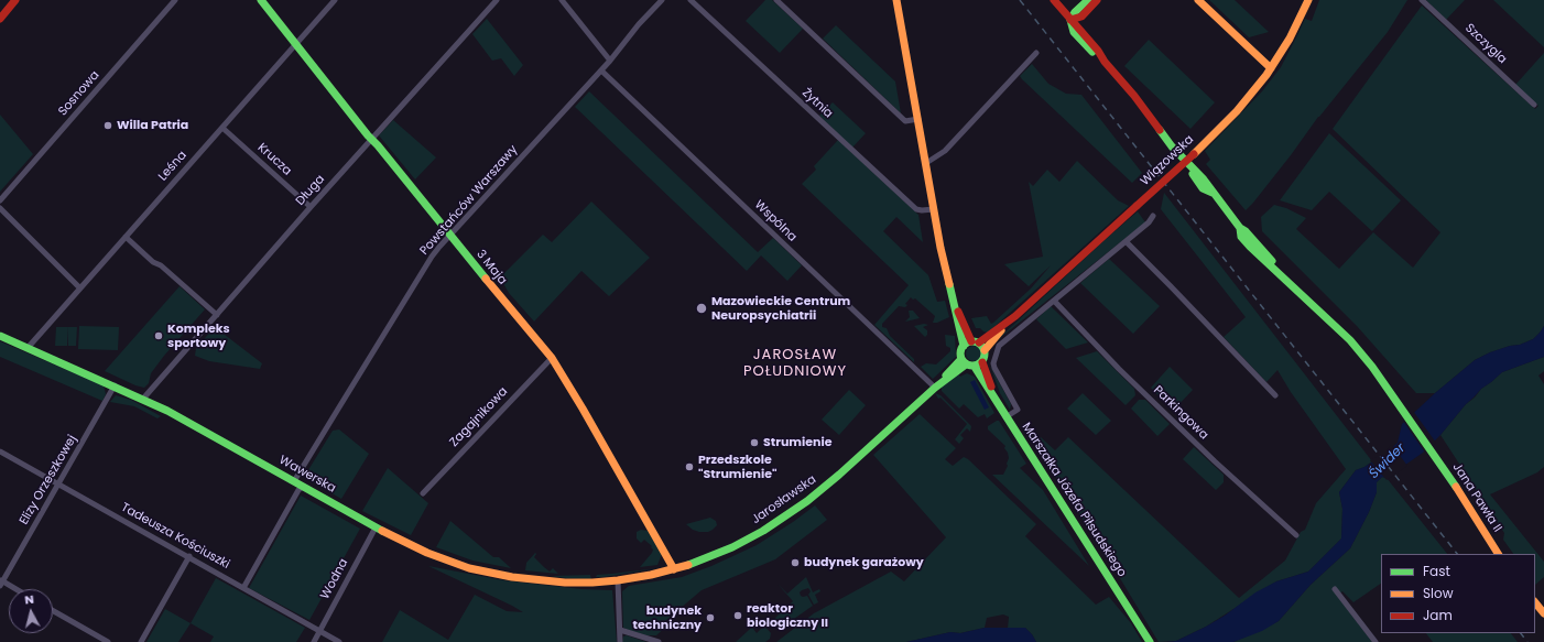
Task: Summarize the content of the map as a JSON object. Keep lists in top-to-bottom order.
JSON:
{
  "streets": {
    "main road": [
      "Wiązowska",
      "3 Maja",
      "Wawerska",
      "Jana Pawła II",
      "Jarosławska",
      "Marszałka Józefa Piłsudskiego"
    ],
    "street": [
      "Szczygla",
      "Sosnowa",
      "Żytnia",
      "Krucza",
      "Leśna",
      "Długa",
      "Powstańców Warszawy",
      "Wspólna",
      "Parkingowa",
      "Zagajnikowa",
      "Elizy Orzeszkowej",
      "Tadeusza Kościuszki",
      "Wodna"
    ]
  },
  "crossings": [
    ["Krucza", "Leśna"],
    ["Krucza", "Długa"],
    ["Wiązowska", "Jarosławska"],
    ["Wiązowska", "Marszałka Józefa Piłsudskiego"],
    ["Leśna", "3 Maja"],
    ["Leśna", "Wawerska"],
    ["Długa", "3 Maja"],
    ["Długa", "Wawerska"],
    ["Powstańców Warszawy", "Wspólna"],
    ["Powstańców Warszawy", "3 Maja"],
    ["Powstańców Warszawy", "Wawerska"],
    ["Wspólna", "Jarosławska"],
    ["3 Maja", "Zagajnikowa"],
    ["3 Maja", "Jarosławska"],
    ["Wawerska", "Elizy Orzeszkowej"],
    ["Wawerska", "Jarosławska"],
    ["Wawerska", "Wodna"],
    ["Elizy Orzeszkowej", "Tadeusza Kościuszki"],
    ["Jarosławska", "Marszałka Józefa Piłsudskiego"],
    ["Tadeusza Kościuszki", "Wodna"]
  ],
  "districts": ["JAROSŁAW POŁUDNIOWY"],
  "water": ["Świder"],
  "places": [
    "Willa Patria",
    "Mazowieckie Centrum Neuropsychiatrii",
    "Kompleks sportowy",
    "Strumienie",
    "Przedszkole \"Strumienie\"",
    "budynek garażowy",
    "reaktor biologiczny II",
    "budynek techniczny"
  ],
  "legend": ["Fast", "Slow", "Jam"],
  "north": "top"
}
